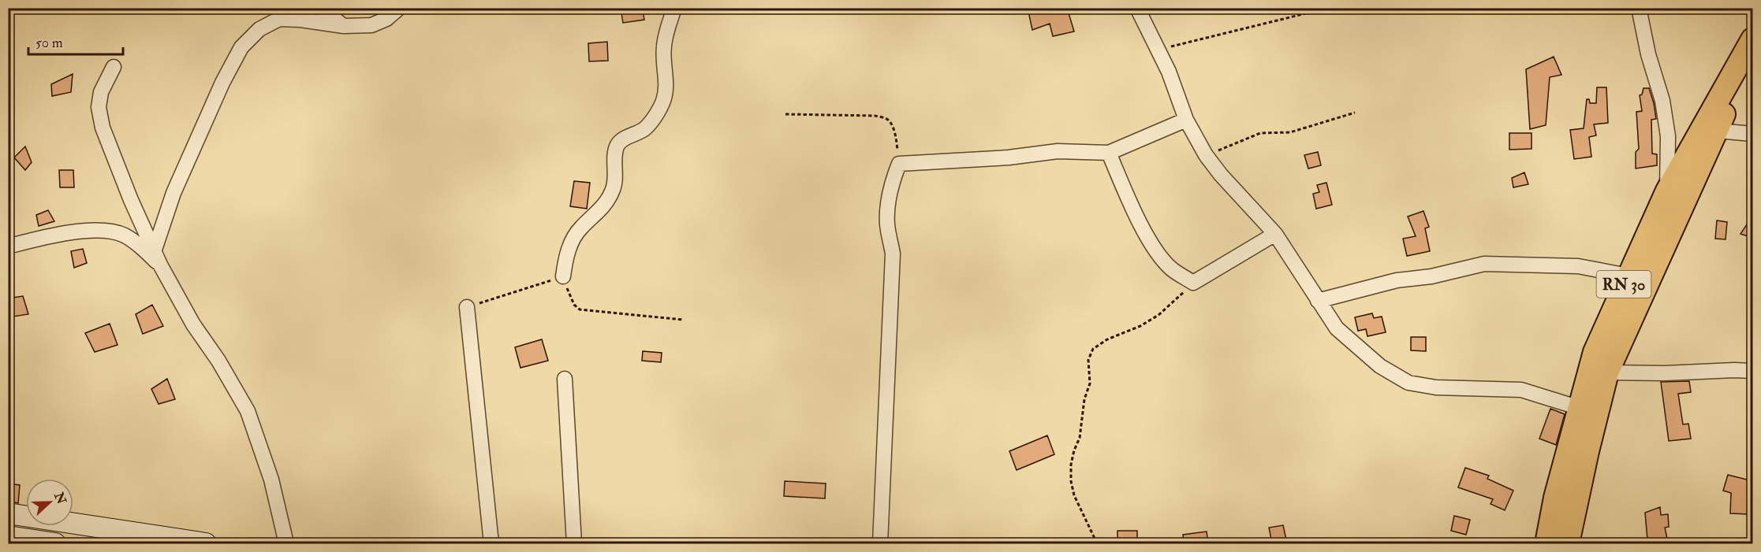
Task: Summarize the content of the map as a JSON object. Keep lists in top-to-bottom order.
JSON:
{
  "streets": {
    "main road": ["RN 30"]
  },
  "scale_bar": "50 m",
  "north": "right"
}
